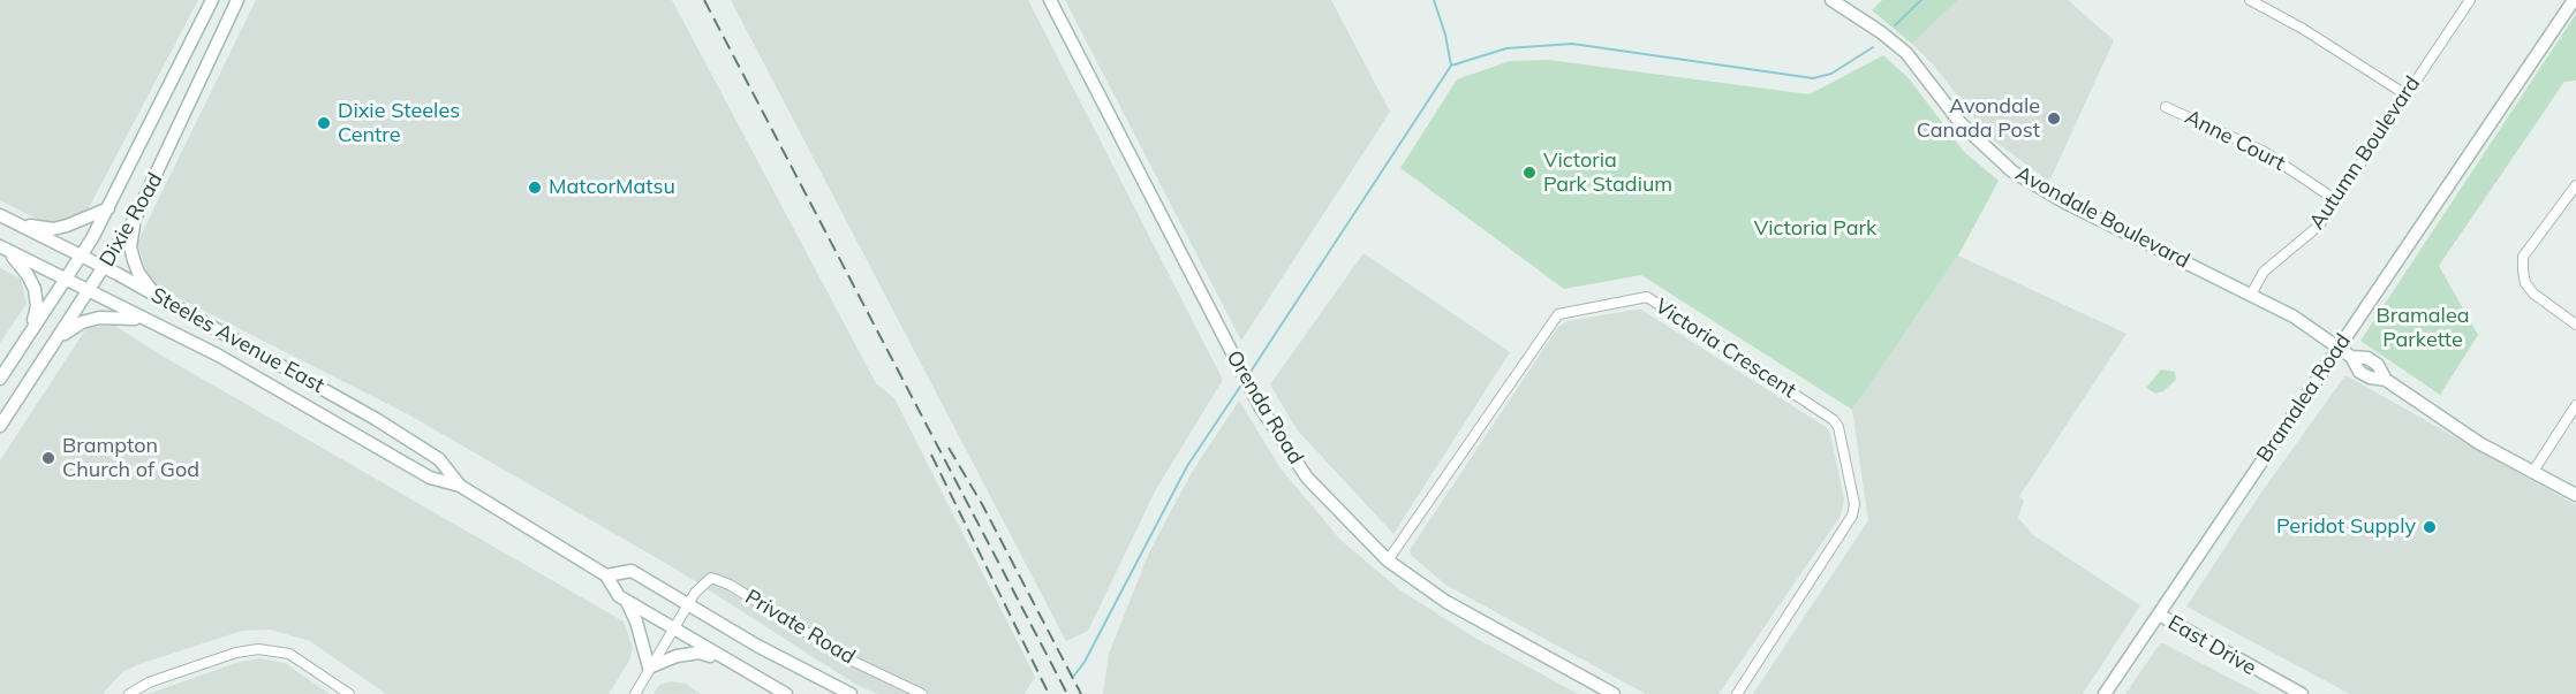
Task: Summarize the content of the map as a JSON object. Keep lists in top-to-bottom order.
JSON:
{
  "streets": {
    "main road": [
      "Avondale Boulevard",
      "Dixie Road",
      "Steeles Avenue East",
      "Bramalea Road",
      "Orenda Road",
      "East Drive"
    ],
    "street": [
      "Anne Court",
      "Autumn Boulevard",
      "Victoria Crescent",
      "Private Road"
    ]
  },
  "crossings": [
    ["Anne Court", "Autumn Boulevard"],
    ["Autumn Boulevard", "Avondale Boulevard"],
    ["Avondale Boulevard", "Bramalea Road"],
    ["Dixie Road", "Steeles Avenue East"],
    ["Victoria Crescent", "Orenda Road"],
    ["Bramalea Road", "East Drive"]
  ],
  "parks": ["Victoria Park", "Bramalea Parkette"],
  "places": [
    "Avondale Canada Post",
    "Dixie Steeles Centre",
    "Victoria Park Stadium",
    "MatcorMatsu",
    "Brampton Church of God",
    "Peridot Supply"
  ]
}
